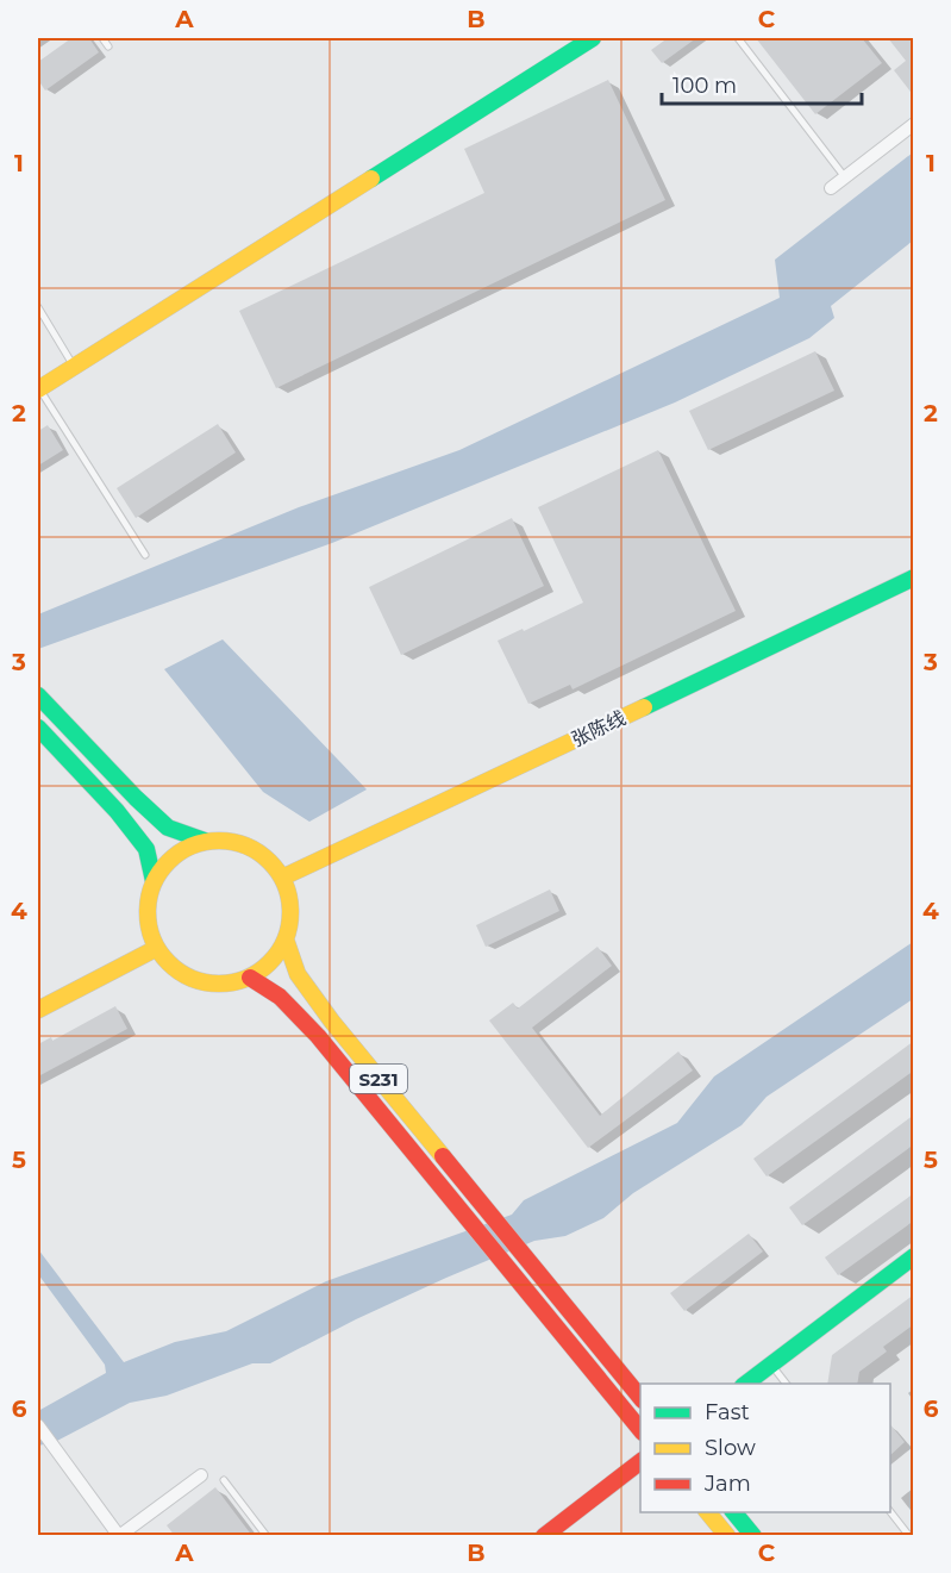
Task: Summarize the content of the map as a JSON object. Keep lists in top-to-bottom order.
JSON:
{
  "streets": {
    "main road": ["张陈线", "S231"]
  },
  "crossings": [
    ["张陈线", "S231"]
  ],
  "legend": ["Fast", "Slow", "Jam"],
  "scale_bar": "100 m",
  "grid": {
    "columns": ["A", "B", "C"],
    "rows": [
      "1",
      "2",
      "3",
      "4",
      "5",
      "6"
    ]
  }
}
